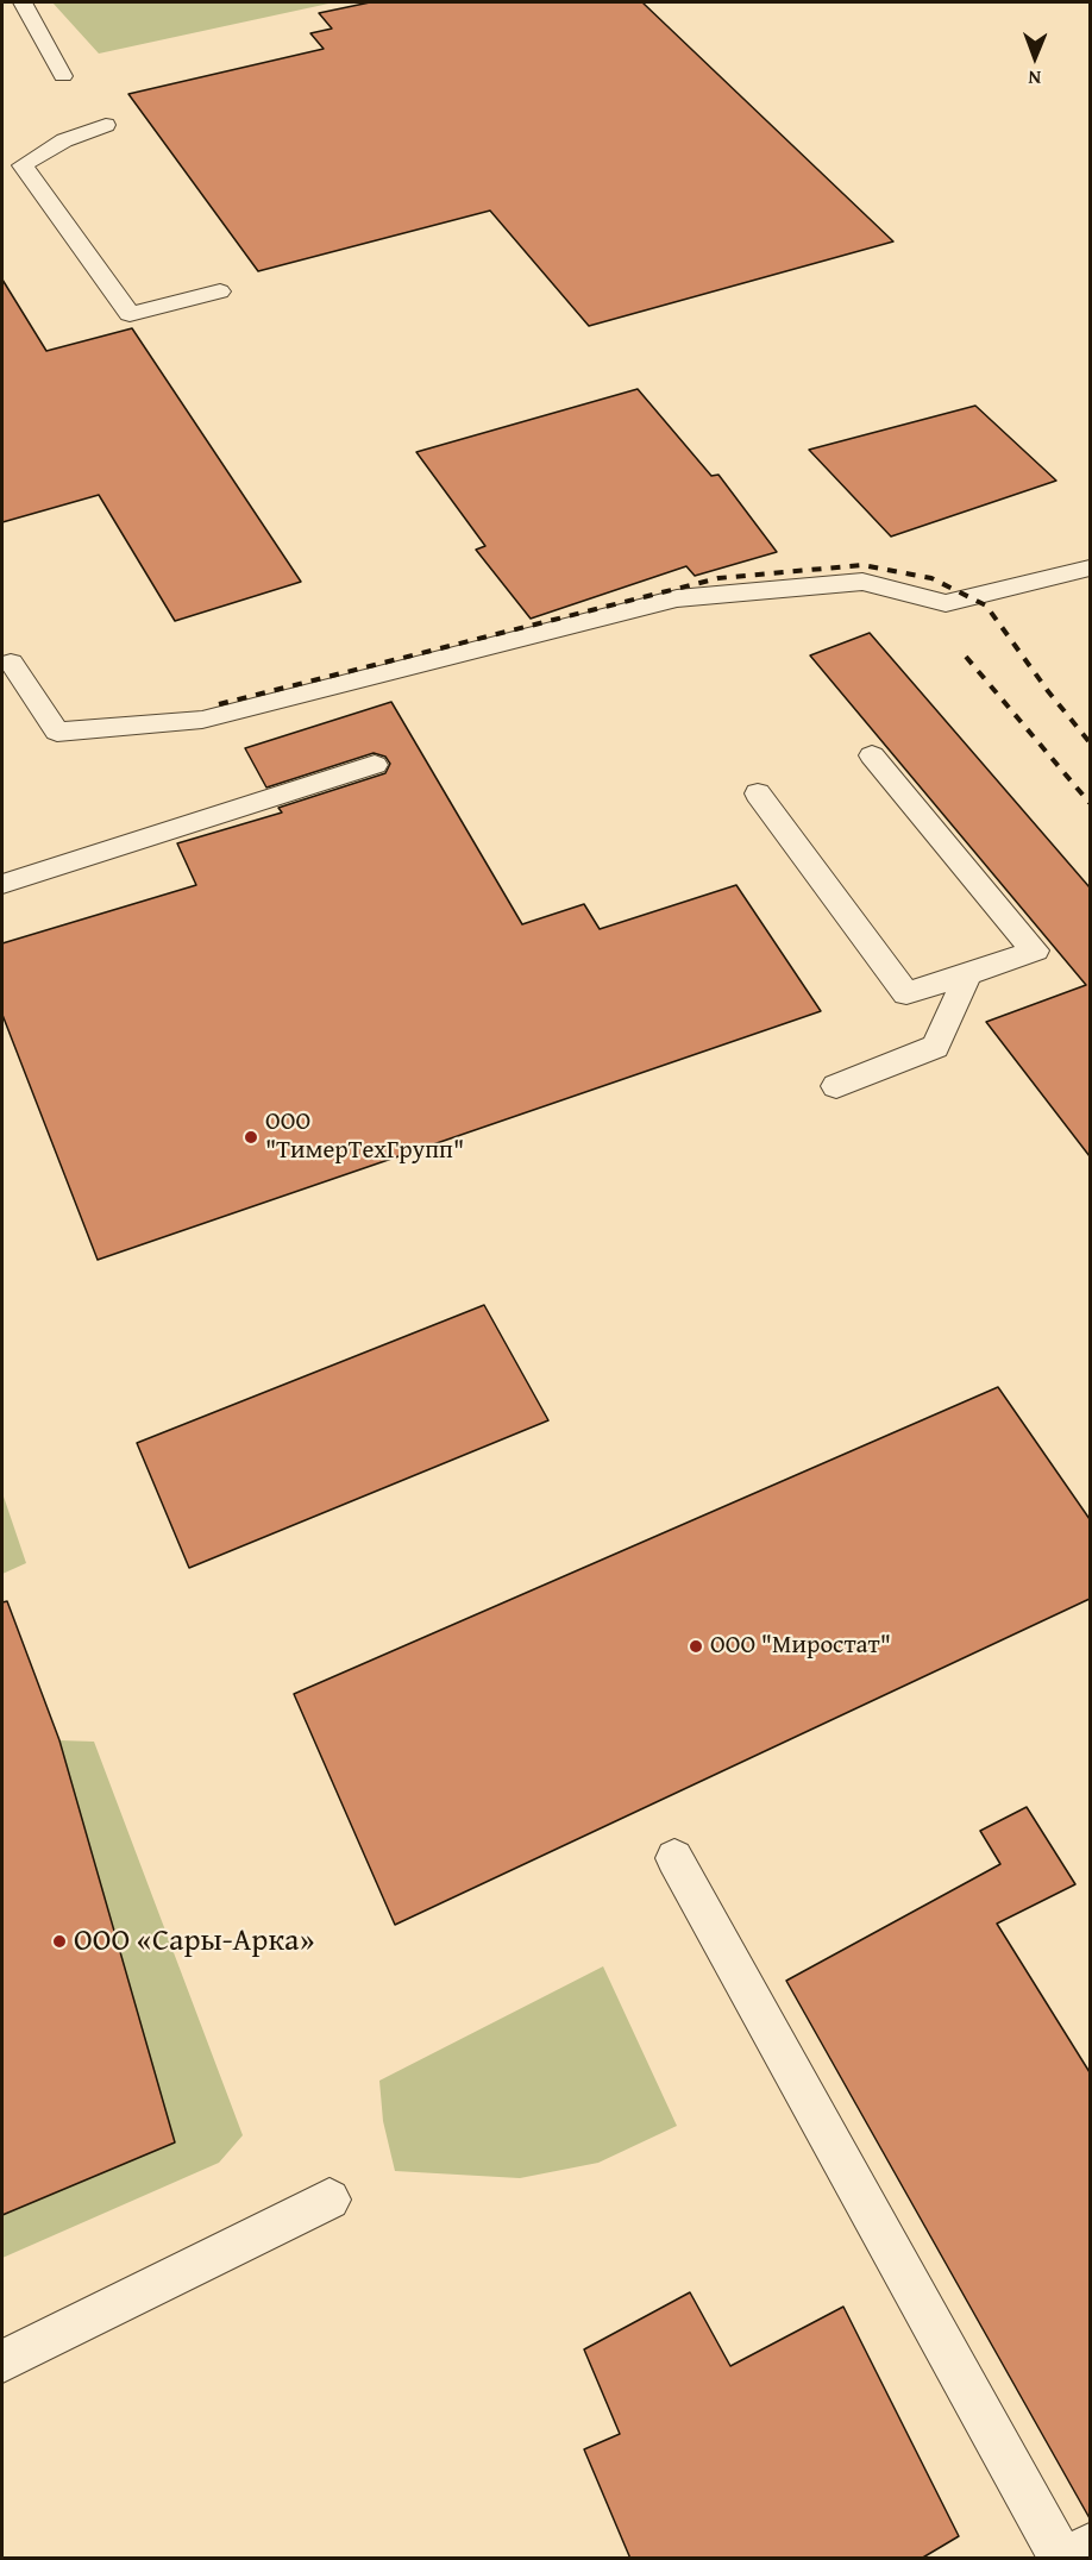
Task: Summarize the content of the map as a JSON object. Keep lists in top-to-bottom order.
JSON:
{
  "places": ["ООО \"ТимерТехГрупп\"", "ООО \"Миростат\"", "ООО «Сары-Арка»"],
  "north": "bottom"
}
